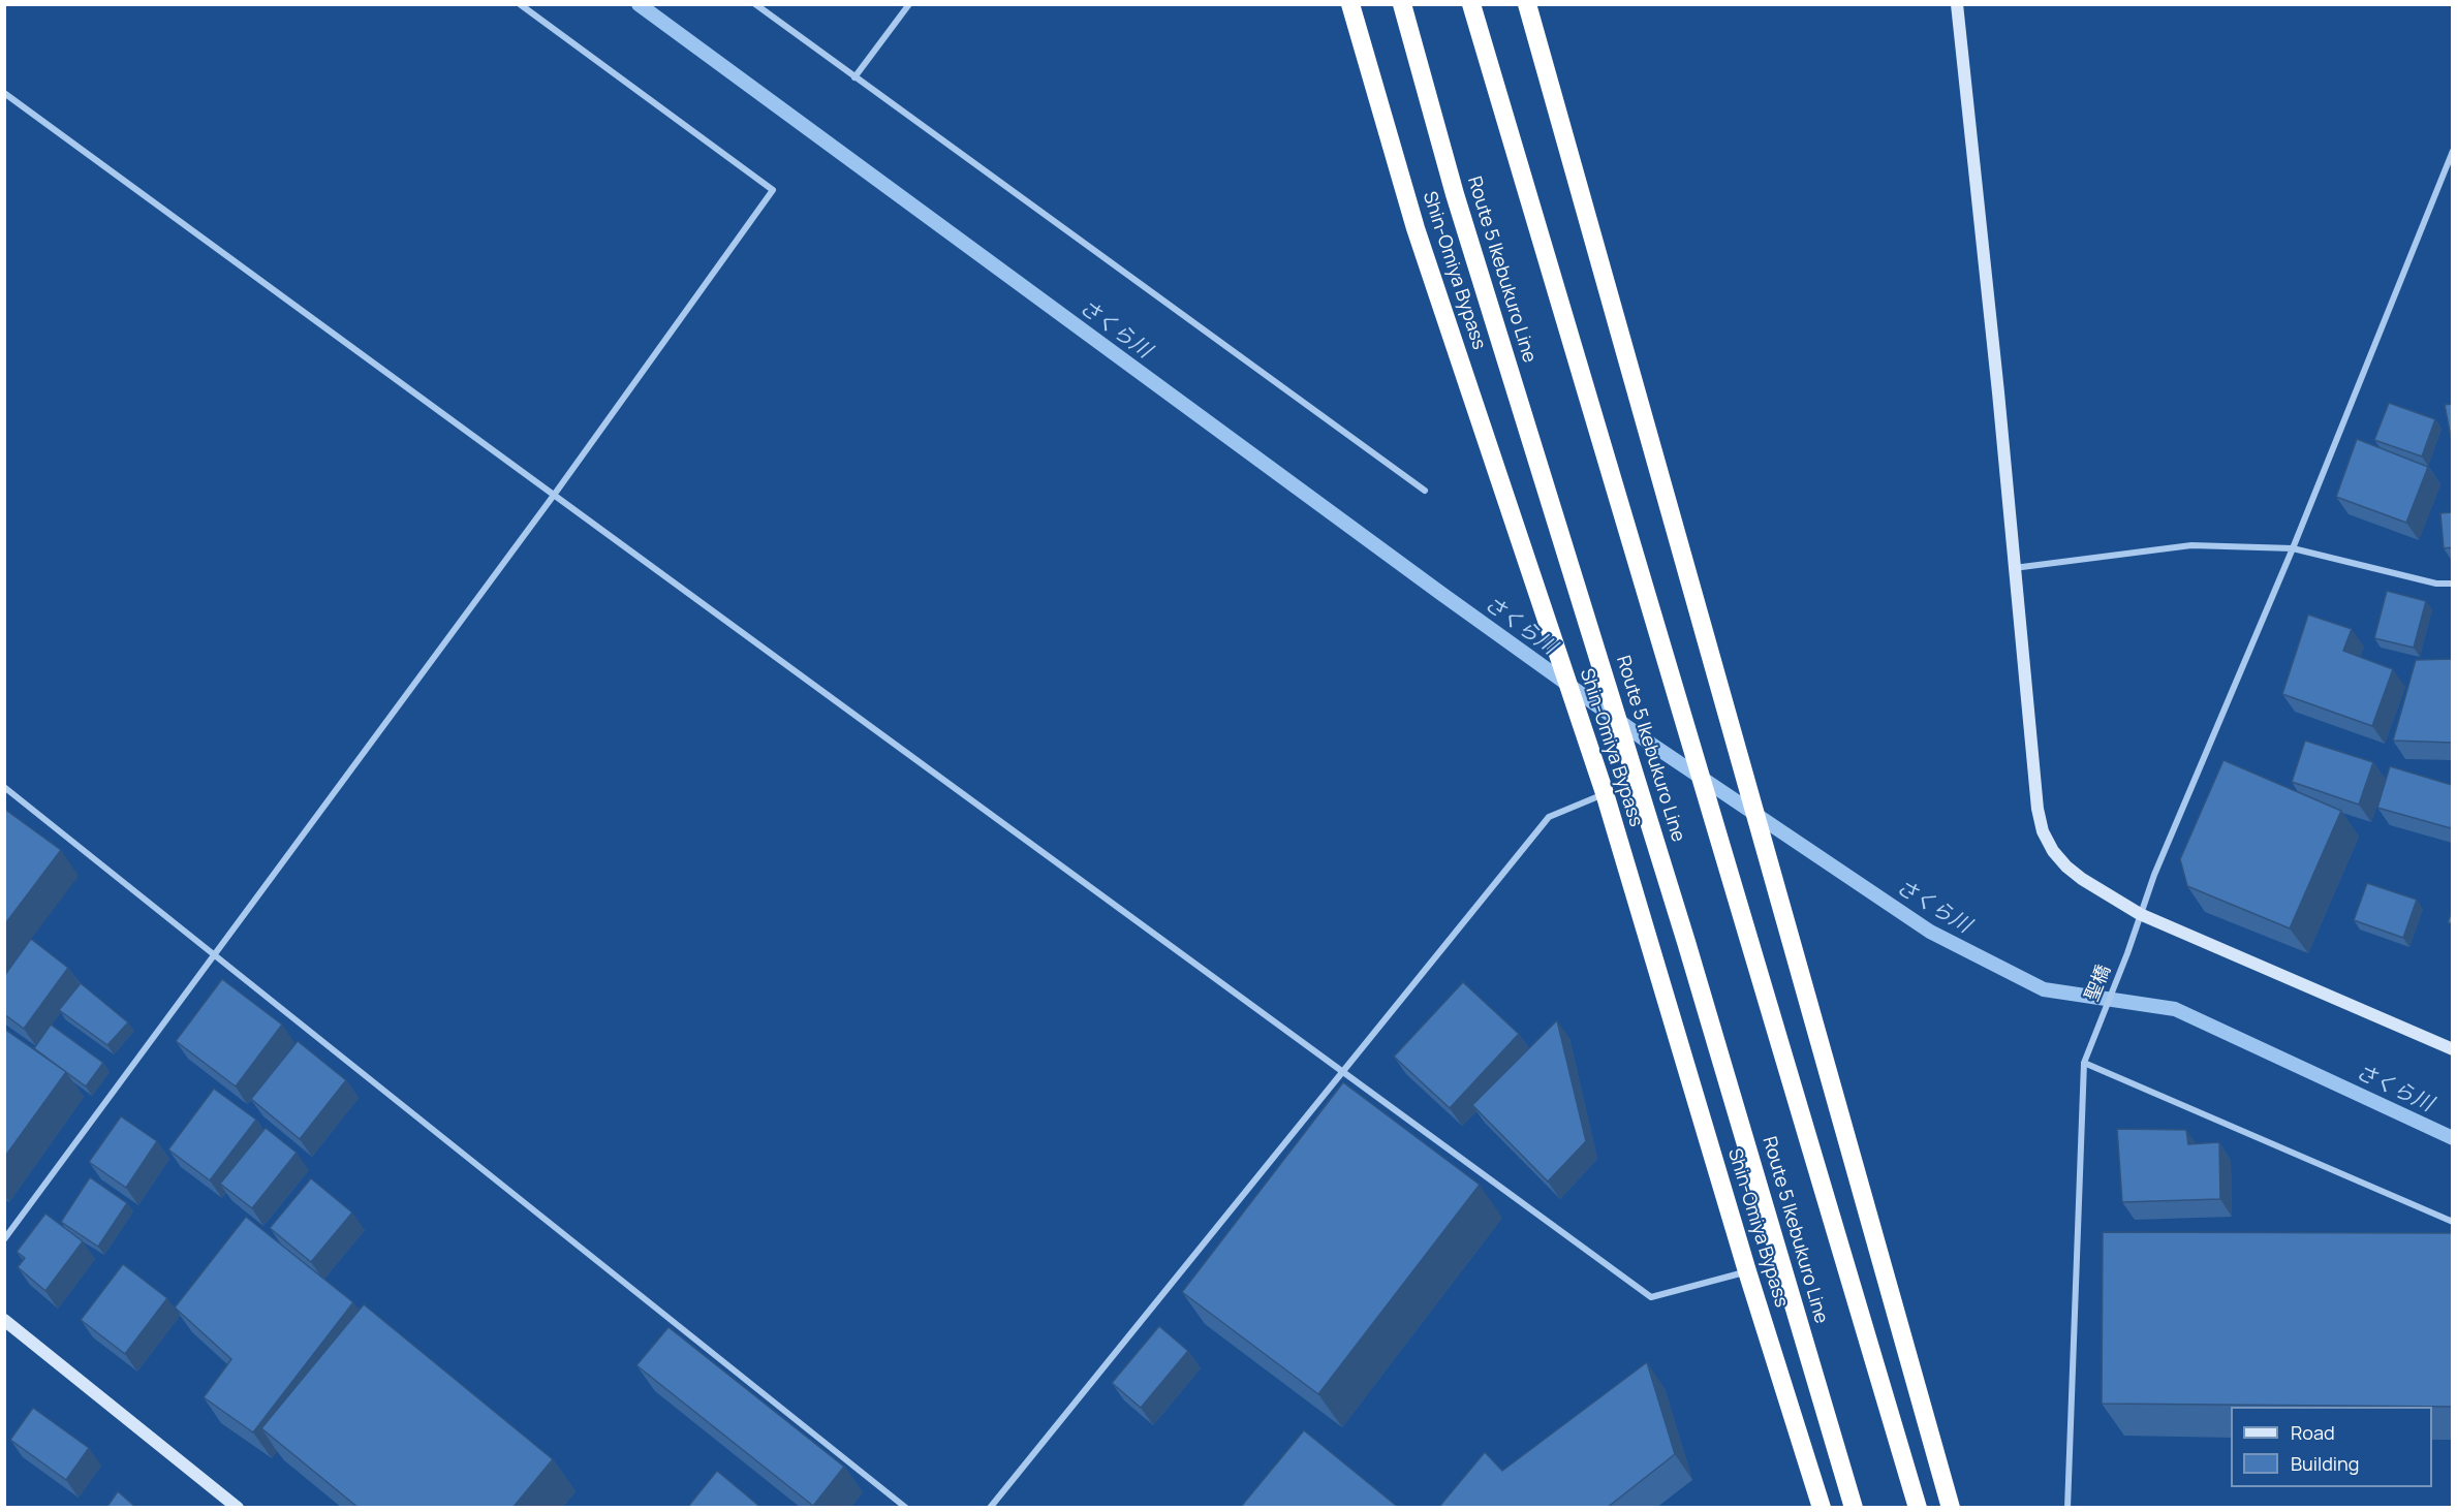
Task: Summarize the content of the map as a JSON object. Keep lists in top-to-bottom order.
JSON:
{
  "streets": {
    "highway": ["Route 5 Ikebukuro Line", "Shin-Omiya Bypass"],
    "street": ["聖橋"]
  },
  "water": ["さくら川"],
  "legend": ["Road", "Building"]
}
